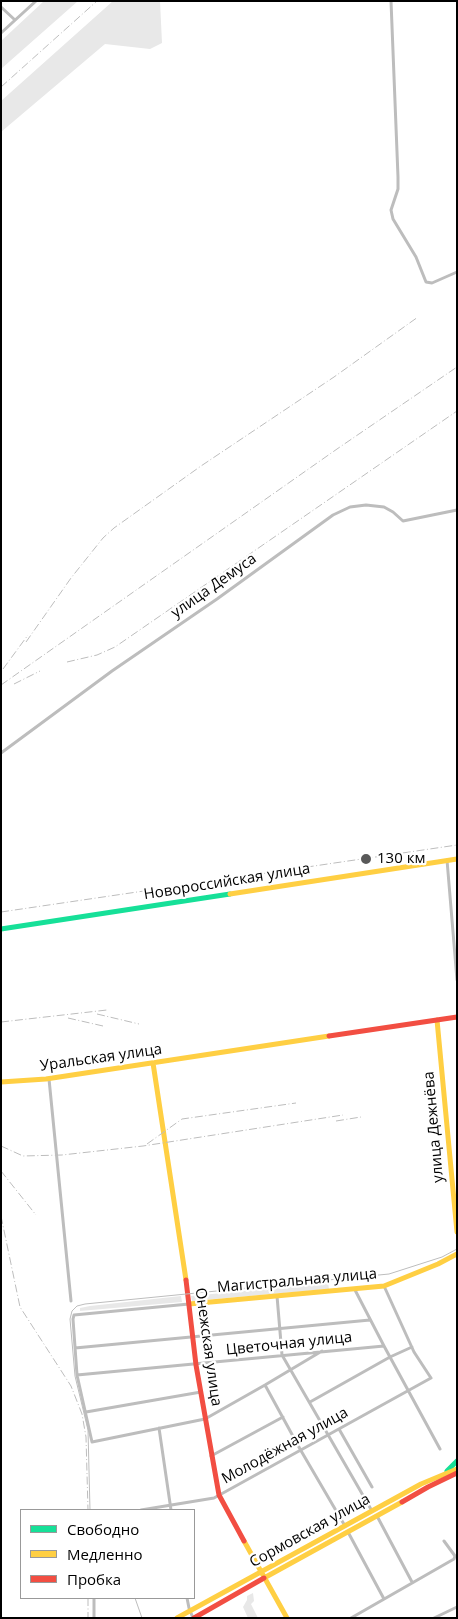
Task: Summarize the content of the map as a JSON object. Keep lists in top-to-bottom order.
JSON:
{
  "streets": {
    "main road": [
      "Новороссийская улица",
      "Уральская улица",
      "улица Дежнёва",
      "Магистральная улица",
      "Онежская улица",
      "Сормовская улица"
    ],
    "street": ["улица Демуса", "Цветочная улица", "Молодёжная улица"]
  },
  "crossings": [
    ["Уральская улица", "улица Дежнёва"],
    ["Уральская улица", "Онежская улица"],
    ["Магистральная улица", "Онежская улица"],
    ["Цветочная улица", "Онежская улица"],
    ["Онежская улица", "Молодёжная улица"],
    ["Онежская улица", "Сормовская улица"]
  ],
  "places": ["130 км"],
  "legend": ["Свободно", "Медленно", "Пробка"]
}
